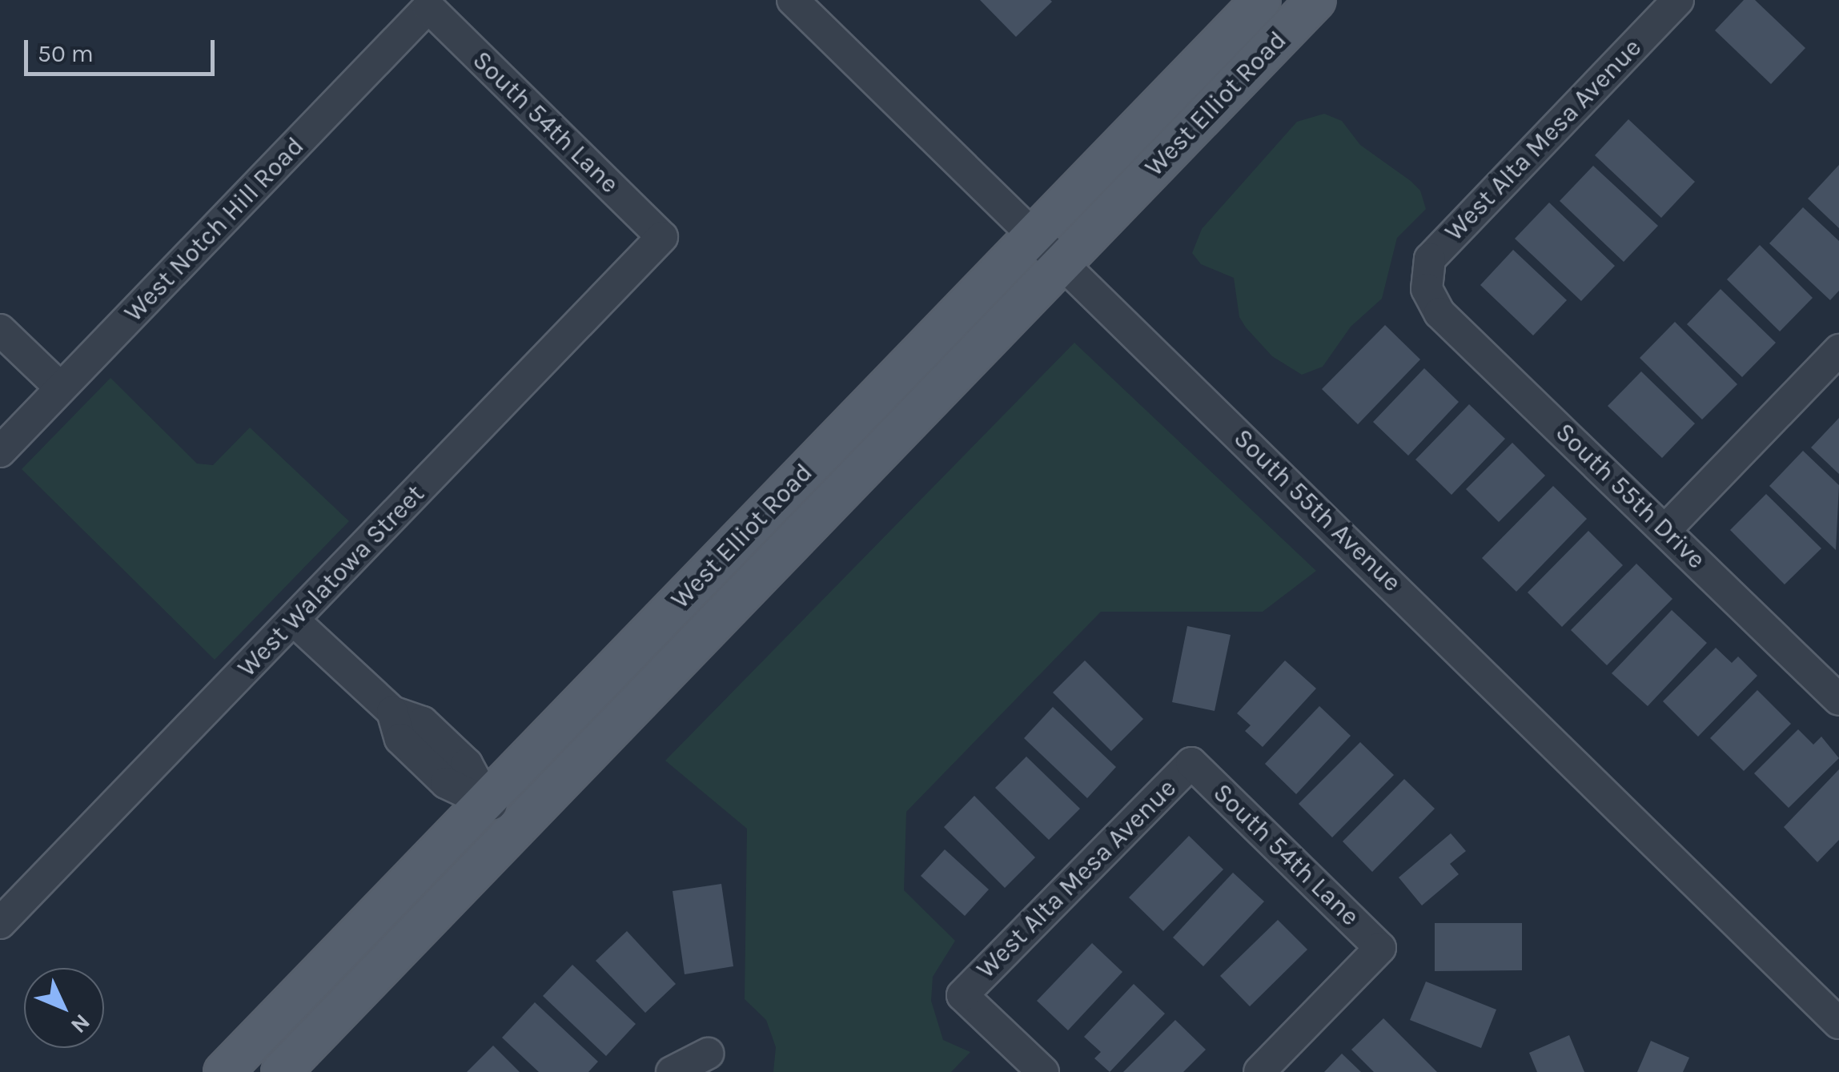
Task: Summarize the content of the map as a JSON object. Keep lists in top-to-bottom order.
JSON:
{
  "streets": {
    "main road": ["West Elliot Road"],
    "street": [
      "South 54th Lane",
      "West Alta Mesa Avenue",
      "West Notch Hill Road",
      "South 55th Drive",
      "South 55th Avenue",
      "West Walatowa Street"
    ]
  },
  "crossings": [
    ["West Elliot Road", "South 55th Avenue"],
    ["South 54th Lane", "West Alta Mesa Avenue"],
    ["South 54th Lane", "West Notch Hill Road"],
    ["South 54th Lane", "West Walatowa Street"],
    ["West Alta Mesa Avenue", "South 55th Drive"]
  ],
  "scale_bar": "50 m",
  "north": "bottom right"
}
